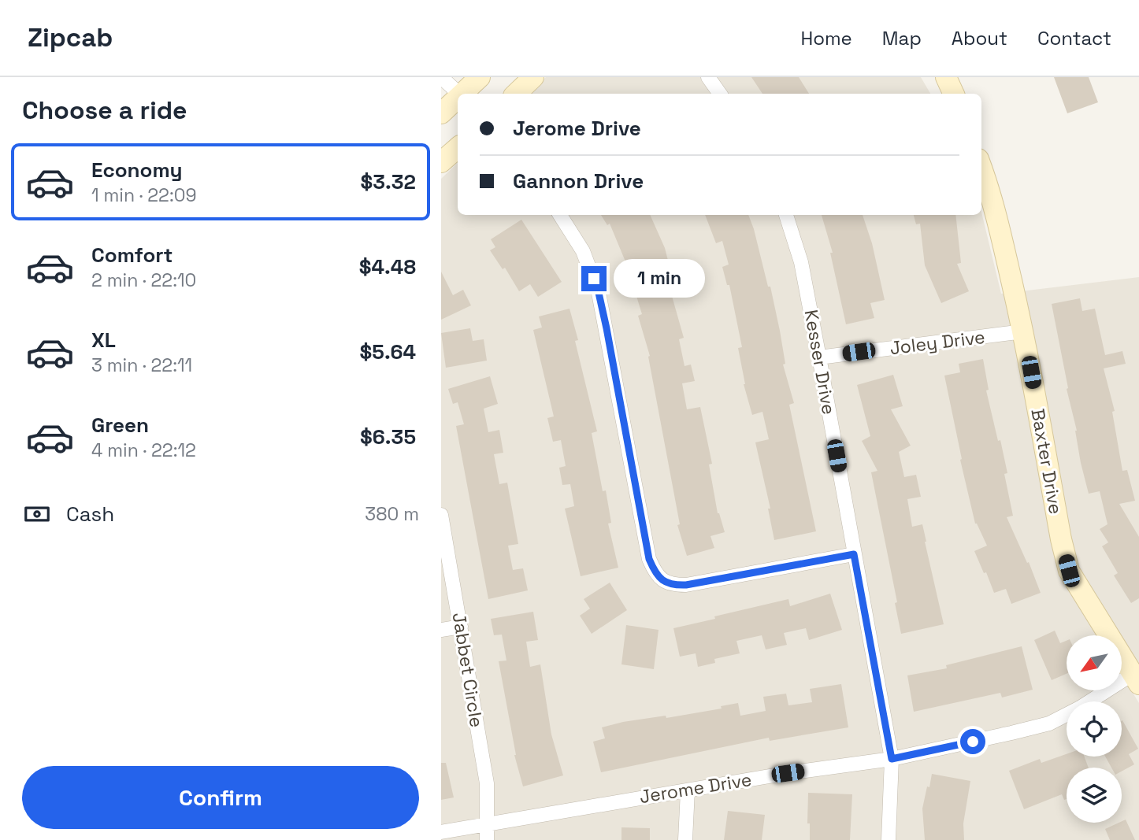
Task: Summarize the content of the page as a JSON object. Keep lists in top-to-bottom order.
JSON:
{
  "streets": {
    "street": [
      "Joley Drive",
      "Kesser Drive",
      "Baxter Drive",
      "Jabbet Circle",
      "Jerome Drive"
    ]
  },
  "crossings": [
    ["Joley Drive", "Kesser Drive"],
    ["Joley Drive", "Baxter Drive"],
    ["Kesser Drive", "Jerome Drive"],
    ["Baxter Drive", "Jerome Drive"],
    ["Jabbet Circle", "Jerome Drive"]
  ],
  "north": "bottom left",
  "page": {
    "header": "Zipcab",
    "nav": [
      "Home",
      "Map",
      "About",
      "Contact"
    ],
    "heading": "Choose a ride",
    "banner": ["Jerome Drive", "Gannon Drive"],
    "list": [
      {
        "name": "Economy",
        "note": "1 min · 22:09",
        "value": "$3.32"
      },
      {
        "name": "Comfort",
        "note": "2 min · 22:10",
        "value": "$4.48"
      },
      {
        "name": "XL",
        "note": "3 min · 22:11",
        "value": "$5.64"
      },
      {
        "name": "Green",
        "note": "4 min · 22:12",
        "value": "$6.35"
      }
    ],
    "bubble": "1 min",
    "pay": ["Cash", "380 m"],
    "buttons": "Confirm"
  }
}
